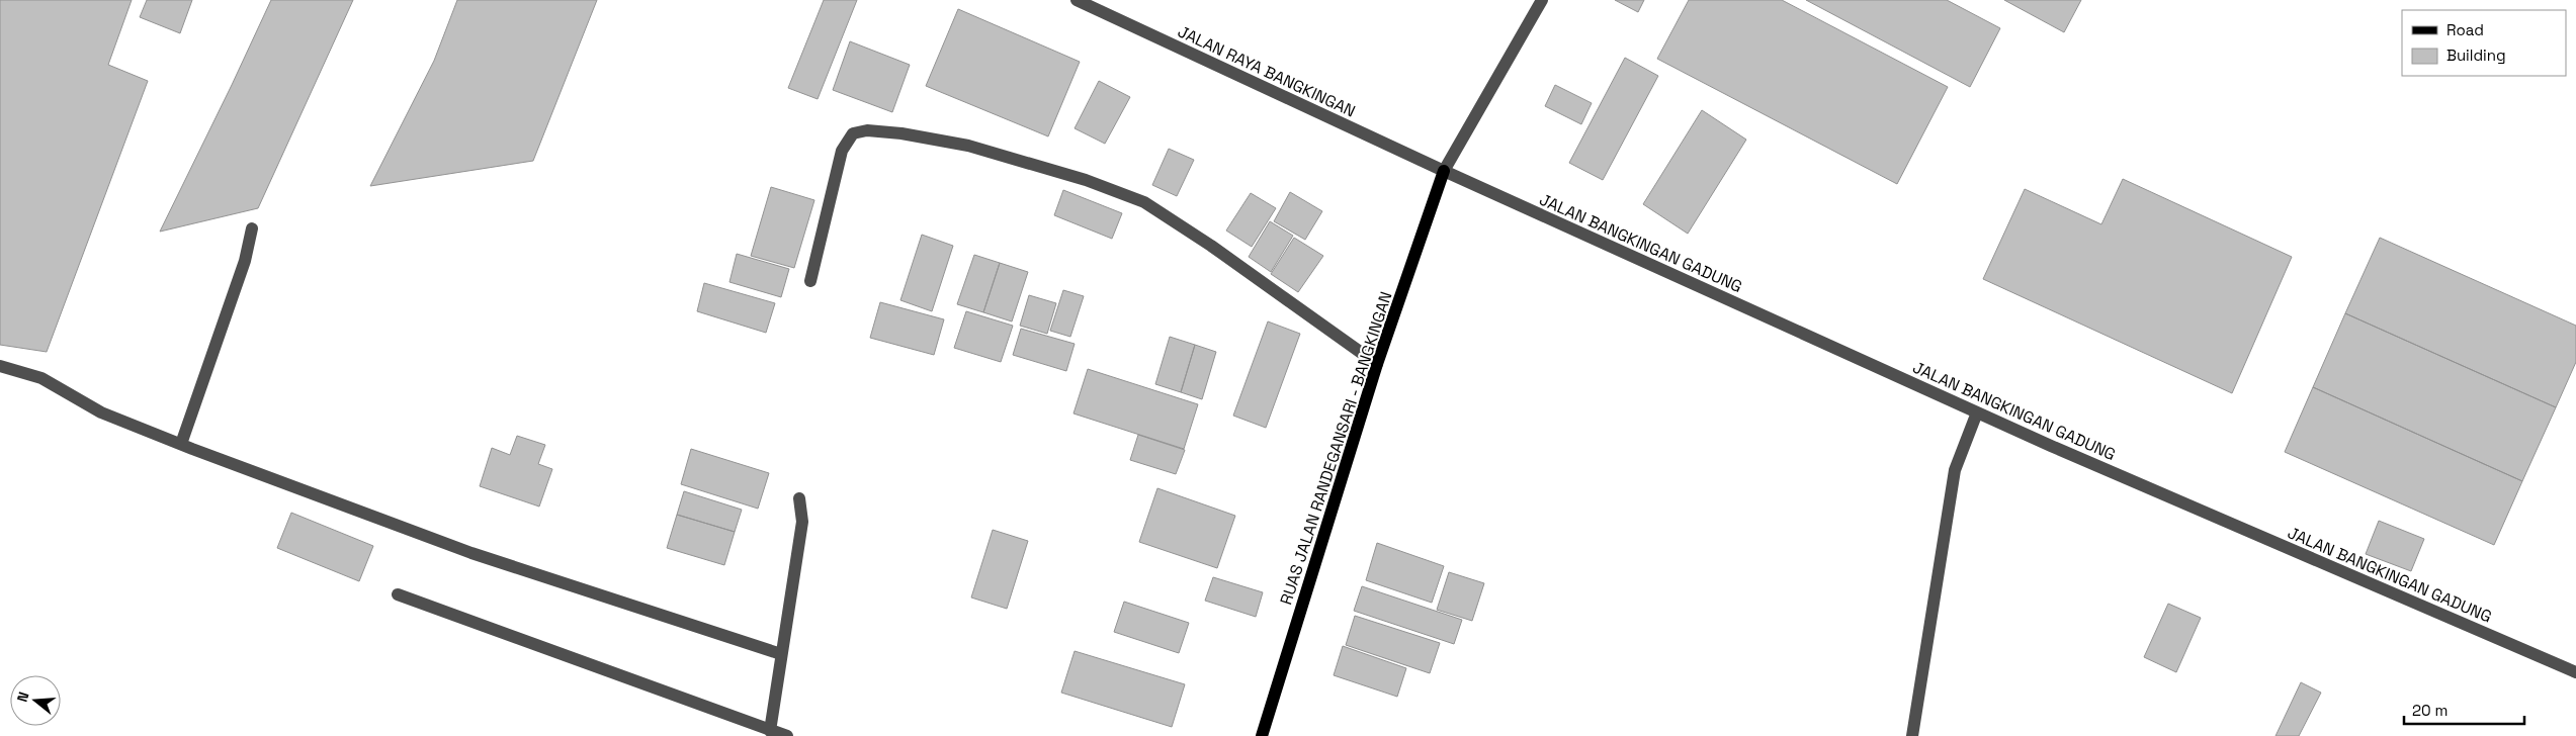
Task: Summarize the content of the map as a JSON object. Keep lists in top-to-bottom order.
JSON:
{
  "streets": {
    "main road": ["RUAS JALAN RANDEGANSARI - BANGKINGAN"],
    "street": ["JALAN RAYA BANGKINGAN", "JALAN BANGKINGAN GADUNG"]
  },
  "crossings": [
    ["JALAN RAYA BANGKINGAN", "JALAN BANGKINGAN GADUNG"],
    ["JALAN RAYA BANGKINGAN", "RUAS JALAN RANDEGANSARI - BANGKINGAN"],
    ["JALAN BANGKINGAN GADUNG", "RUAS JALAN RANDEGANSARI - BANGKINGAN"]
  ],
  "legend": ["Road", "Building"],
  "scale_bar": "20 m",
  "north": "left"
}
